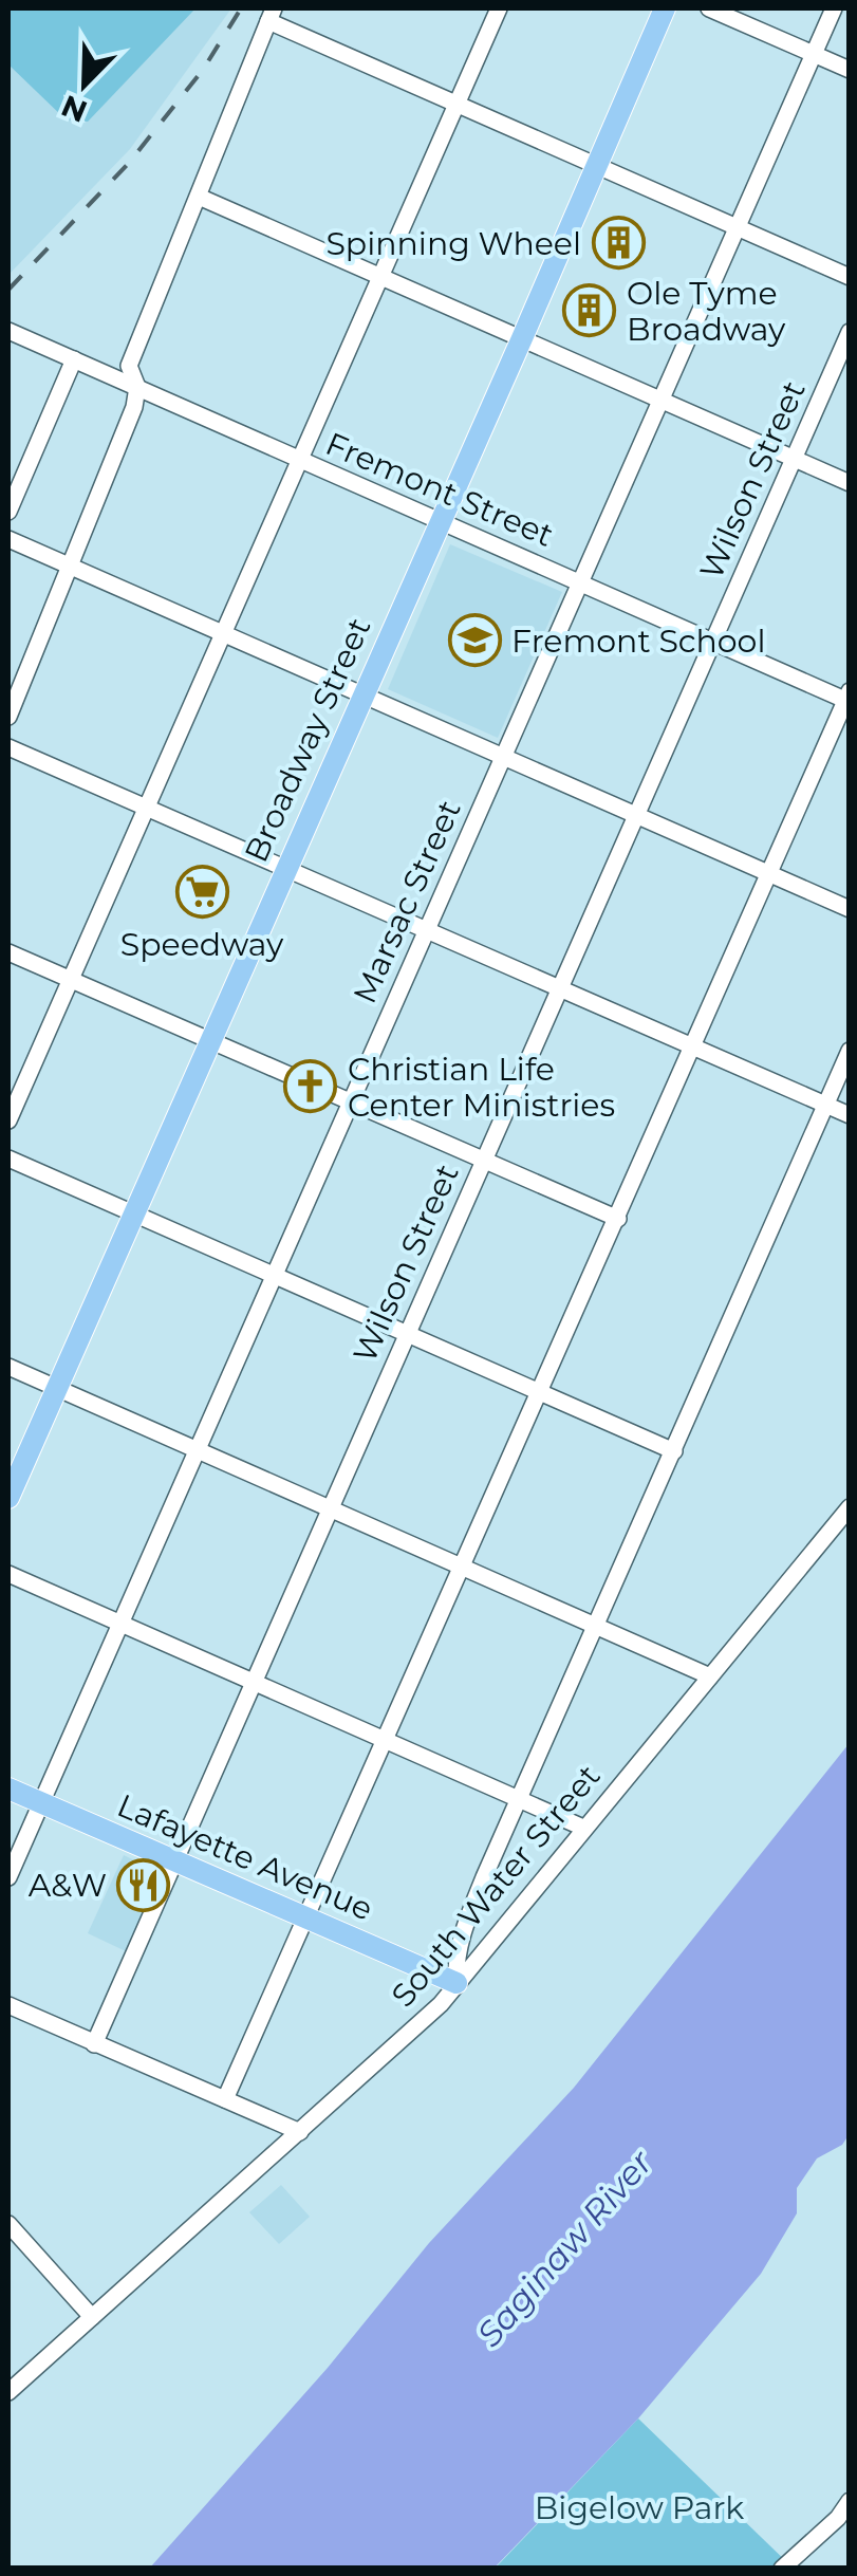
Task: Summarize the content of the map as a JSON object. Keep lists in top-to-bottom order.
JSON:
{
  "streets": {
    "main road": ["Broadway Street", "Lafayette Avenue"],
    "street": [
      "Wilson Street",
      "Fremont Street",
      "Marsac Street",
      "South Water Street"
    ]
  },
  "crossings": [
    ["Wilson Street", "Fremont Street"],
    ["Wilson Street", "Lafayette Avenue"],
    ["Fremont Street", "Broadway Street"],
    ["Fremont Street", "Marsac Street"],
    ["Marsac Street", "Lafayette Avenue"],
    ["Lafayette Avenue", "South Water Street"]
  ],
  "water": ["Saginaw River"],
  "parks": ["Bigelow Park"],
  "places": {
    "building": ["Spinning Wheel", "Ole Tyme Broadway"],
    "school or university": ["Fremont School"],
    "supermarket": ["Speedway"],
    "church": ["Christian Life Center Ministries"],
    "restaurant": ["A&W"]
  },
  "north": "bottom left"
}
